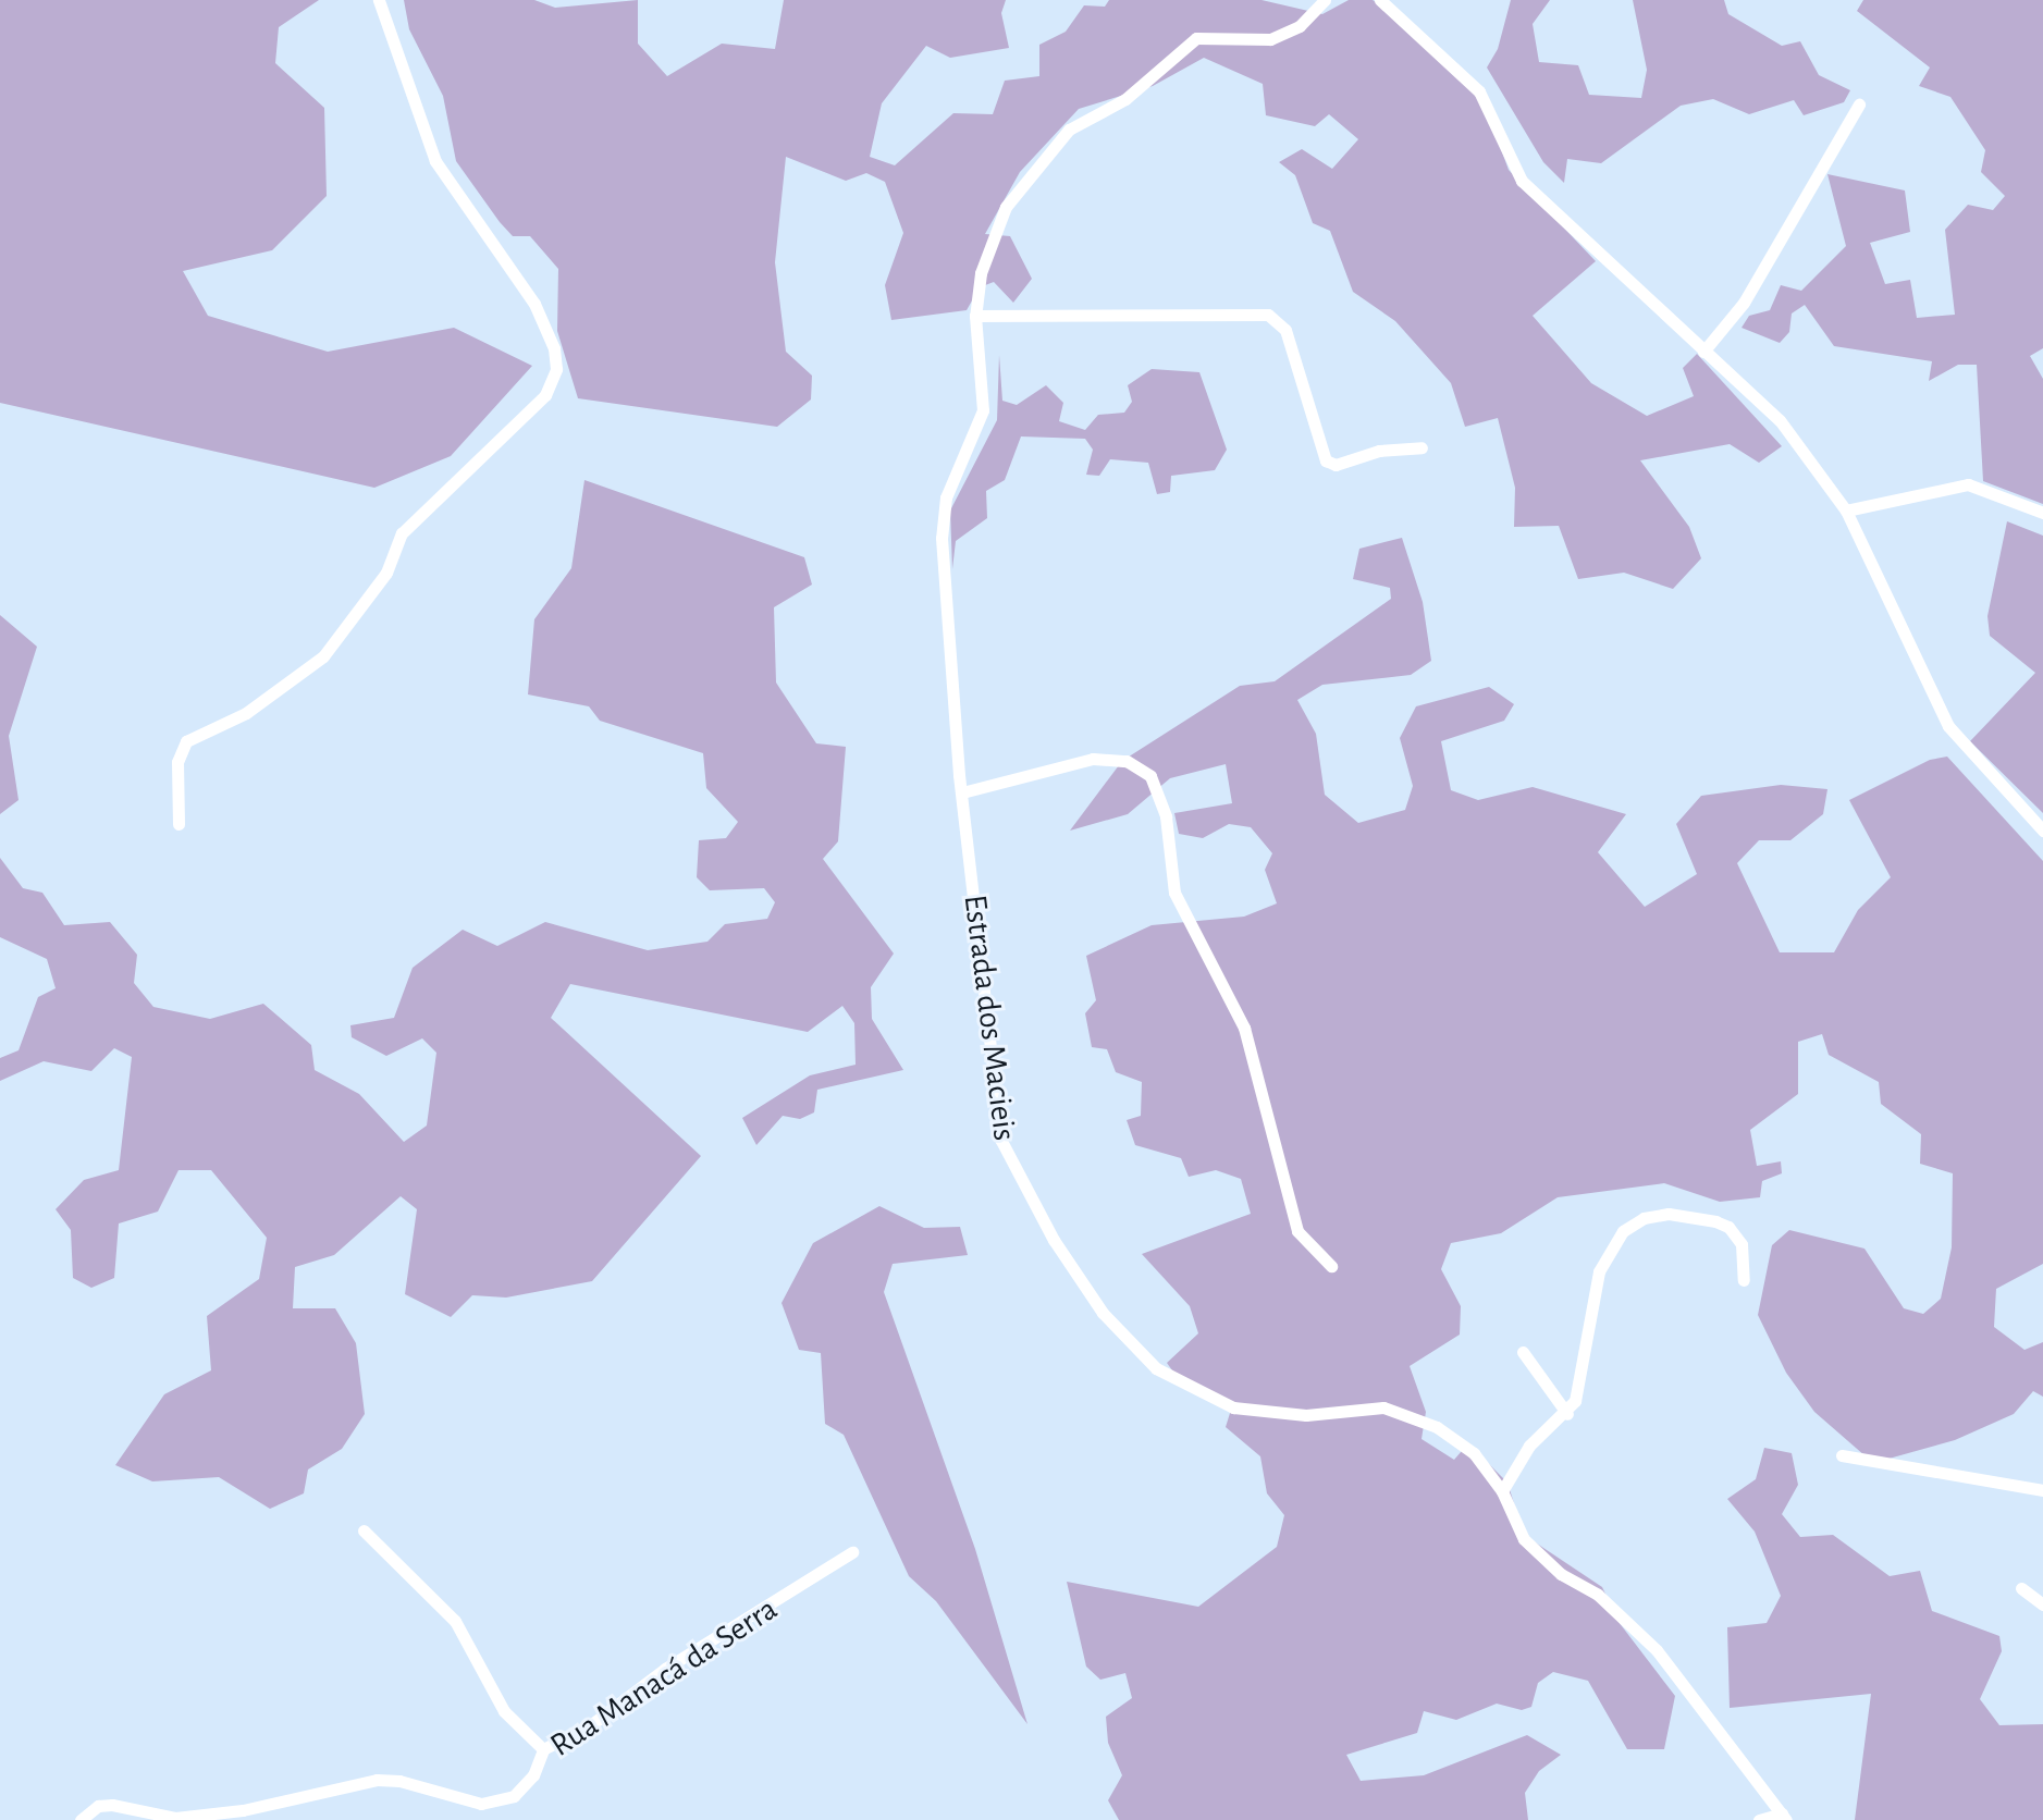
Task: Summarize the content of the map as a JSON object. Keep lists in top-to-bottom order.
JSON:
{
  "streets": {
    "street": ["Estrada dos Macieis", "Rua Manacá da Serra"]
  }
}
